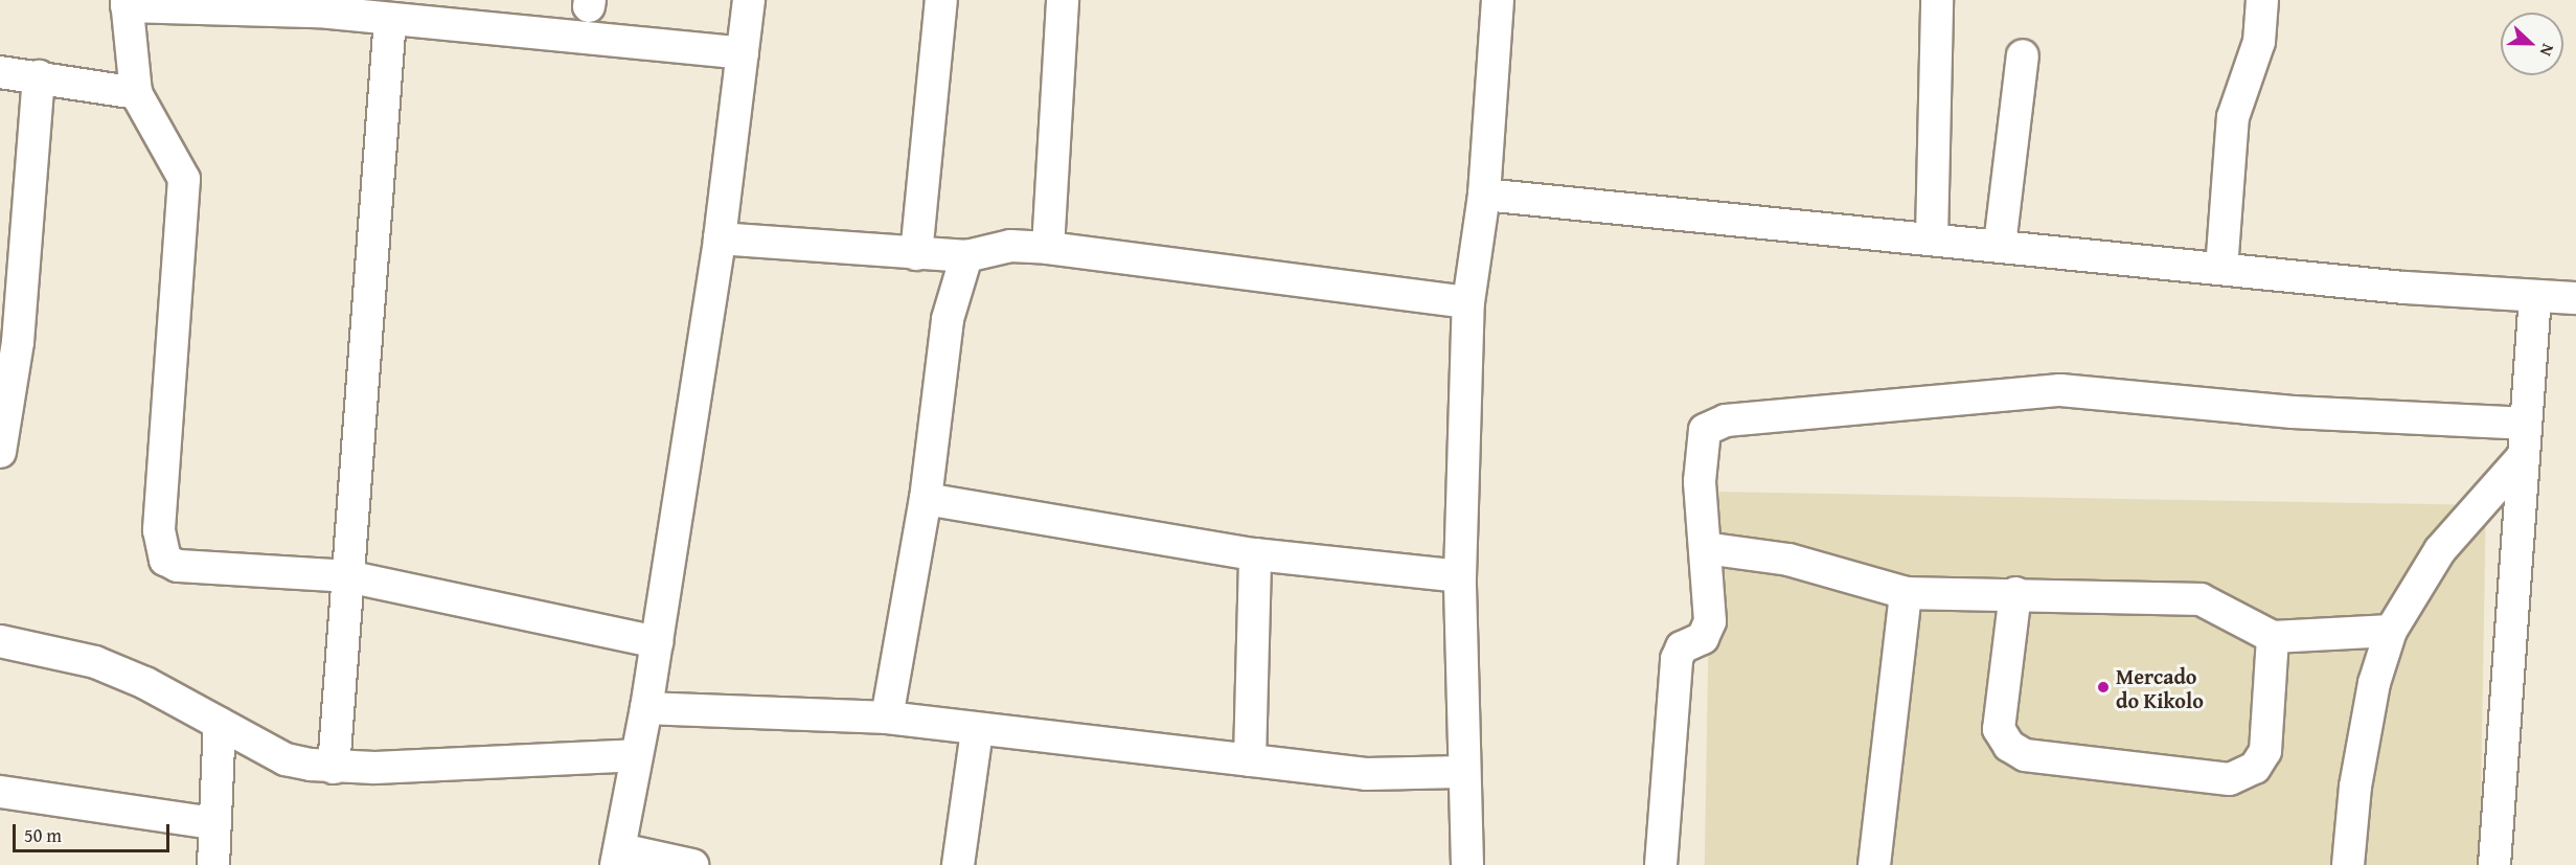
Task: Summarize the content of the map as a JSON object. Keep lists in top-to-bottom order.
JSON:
{
  "places": ["Mercado do Kikolo"],
  "scale_bar": "50 m",
  "north": "right"
}
